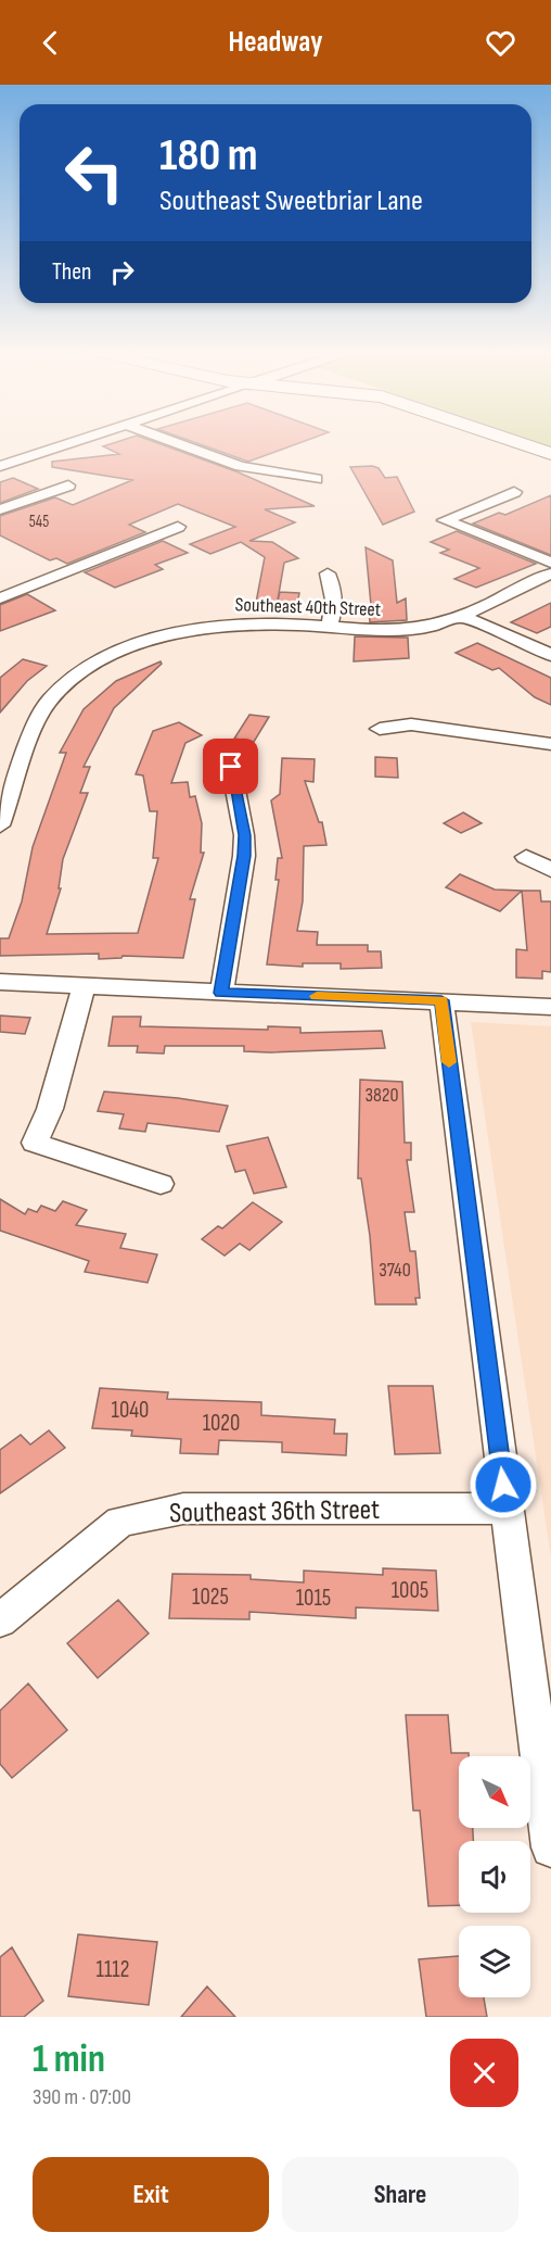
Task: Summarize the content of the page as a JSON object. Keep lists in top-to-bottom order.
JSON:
{
  "streets": {
    "street": ["Southeast 40th Street", "Southeast 36th Street"]
  },
  "house_numbers": [
    "545",
    "3820",
    "3740",
    "1040",
    "1020",
    "1005",
    "1025",
    "1015",
    "1112"
  ],
  "north": "bottom right",
  "page": {
    "header": "Headway",
    "turn": ["180 m", "Southeast Sweetbriar Lane"],
    "then": "Then",
    "heading": ["1 min", "390 m · 07:00"],
    "buttons": ["Exit", "Share"]
  }
}
